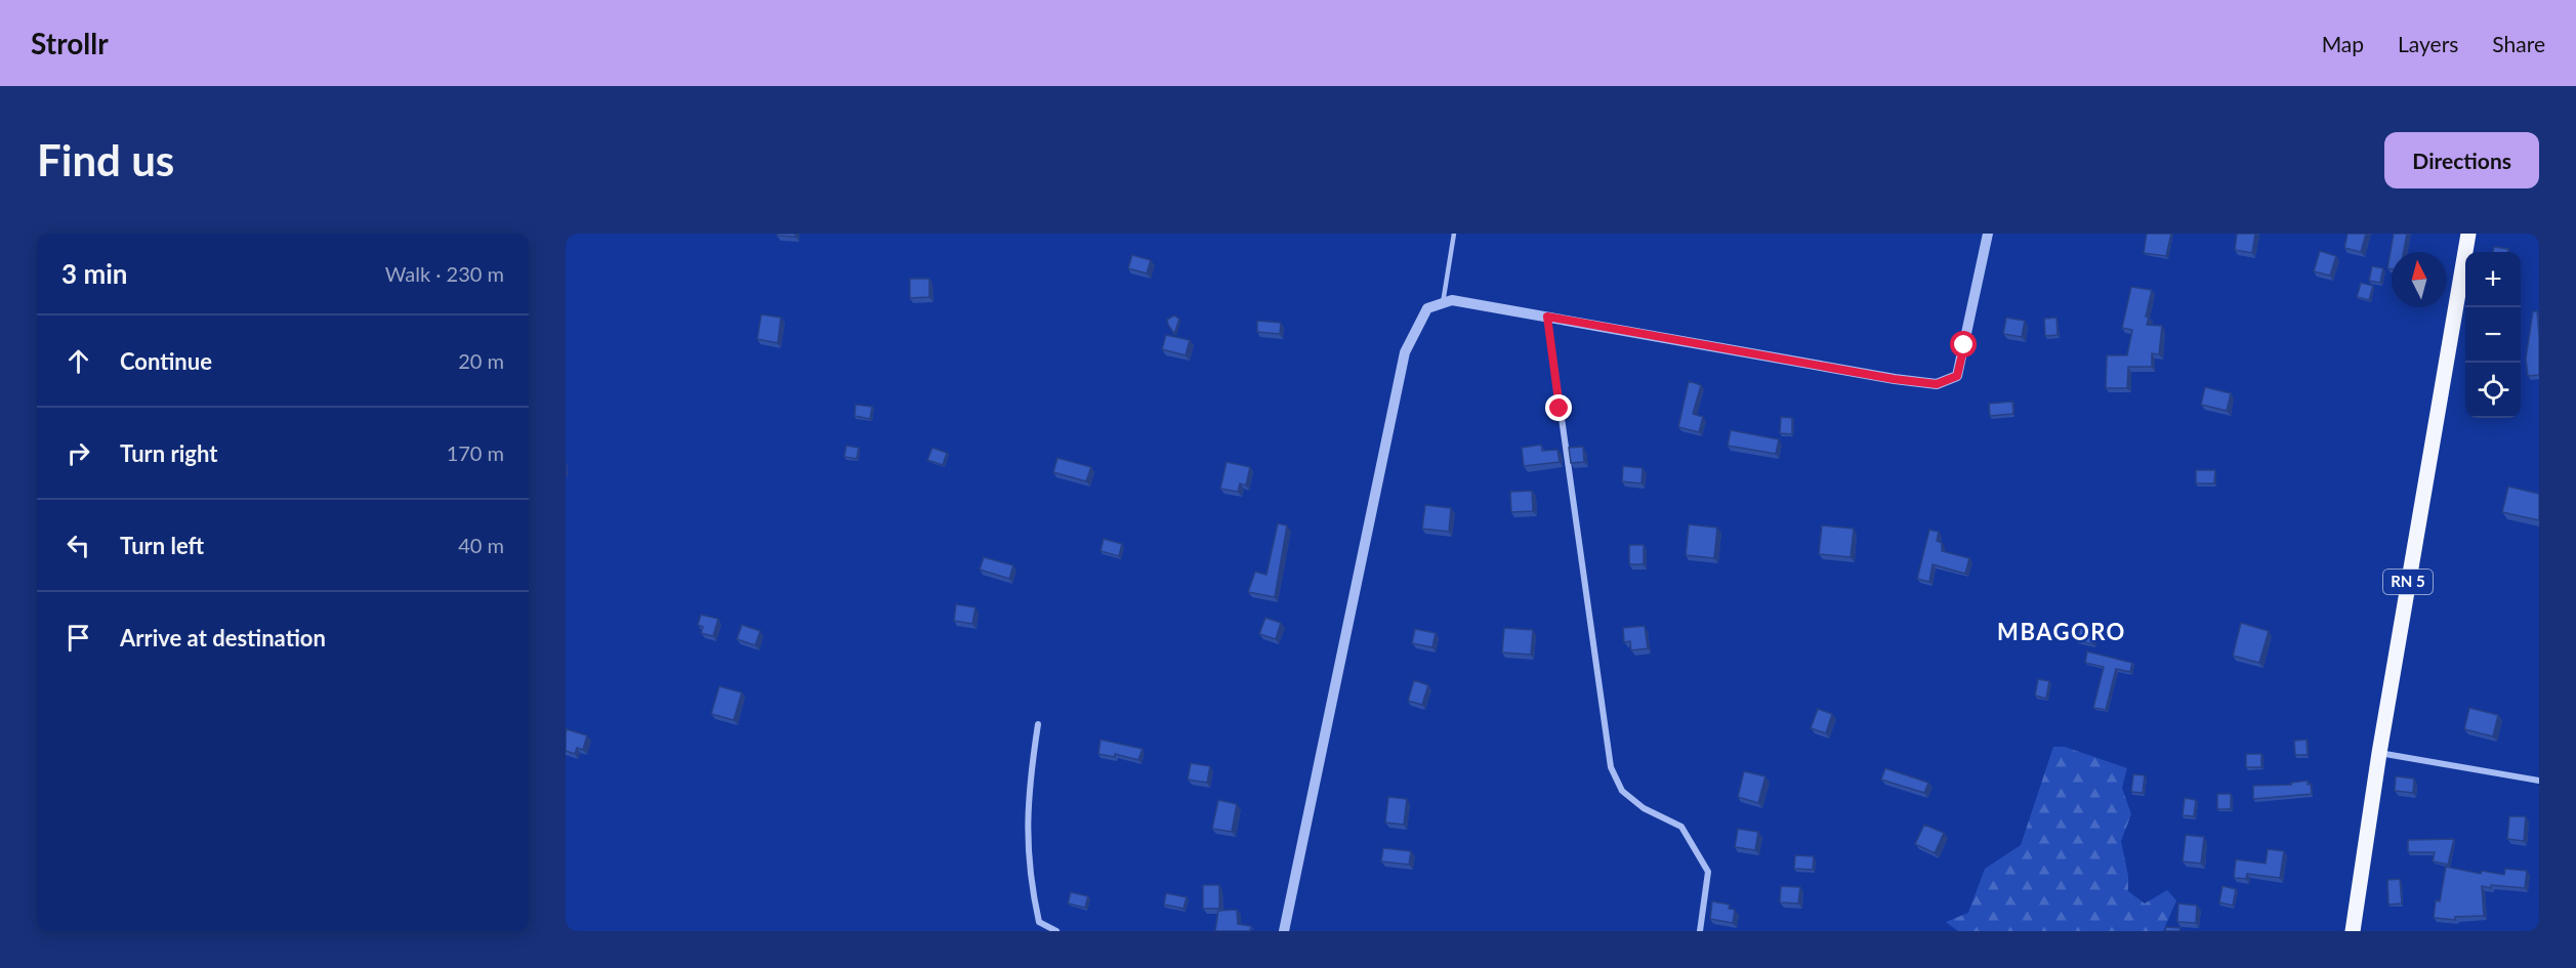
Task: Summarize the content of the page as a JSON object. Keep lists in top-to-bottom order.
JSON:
{
  "streets": {
    "main road": ["RN 5"]
  },
  "districts": ["MBAGORO"],
  "north": "top",
  "page": {
    "header": "Strollr",
    "nav": ["Map", "Layers", "Share"],
    "buttons": "Directions",
    "title": "Find us",
    "heading": ["3 min", "Walk · 230 m"],
    "map_buttons": ["+", "−"],
    "list": [
      ["Continue", "20 m"],
      ["Turn right", "170 m"],
      ["Turn left", "40 m"],
      "Arrive at destination"
    ]
  }
}
